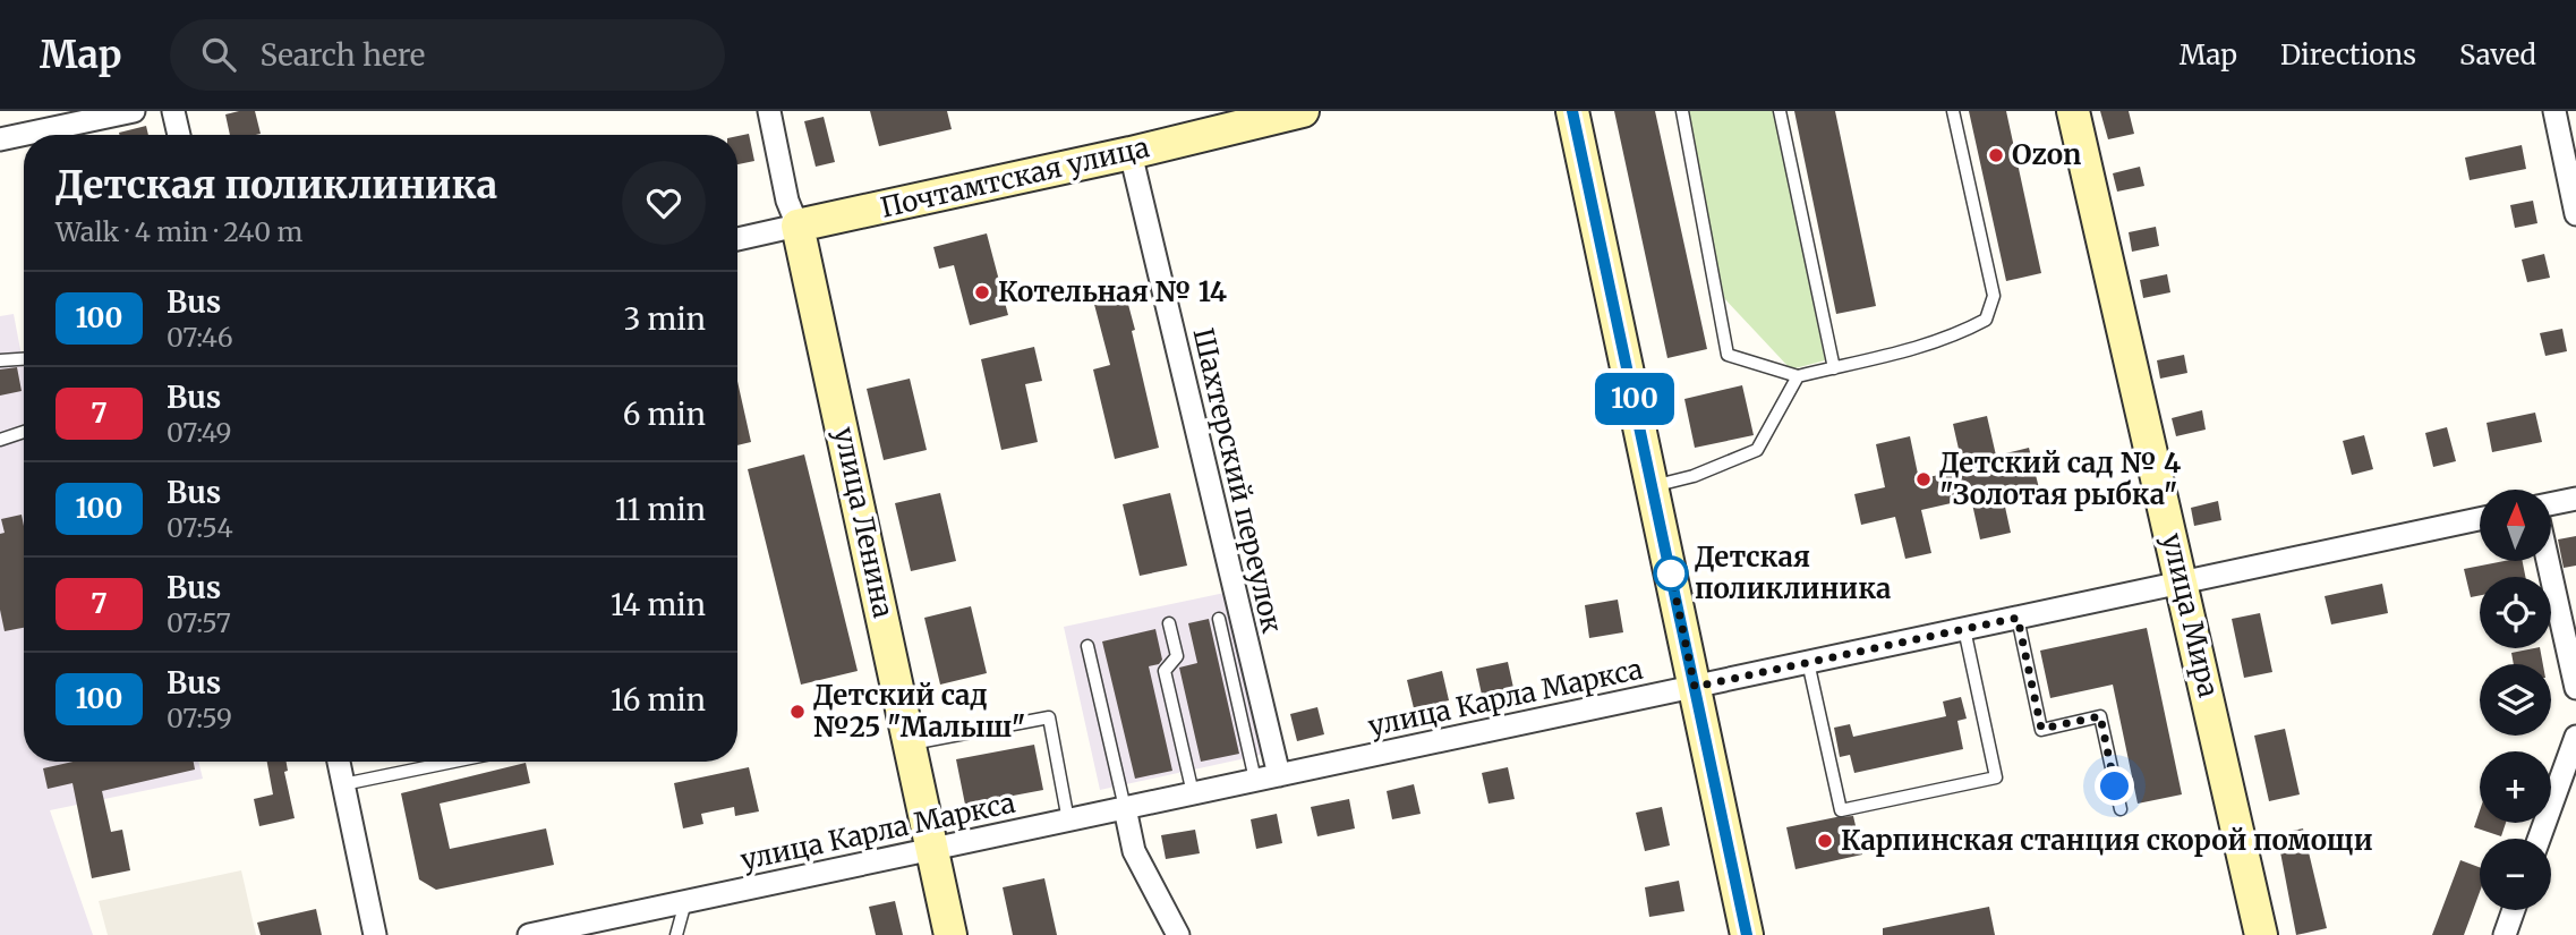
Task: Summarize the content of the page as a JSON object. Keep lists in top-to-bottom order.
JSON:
{
  "streets": {
    "street": [
      "Почтамтская улица",
      "Шахтерский переулок",
      "улица Ленина",
      "улица Мира",
      "улица Карла Маркса"
    ]
  },
  "crossings": [
    ["Почтамтская улица", "Шахтерский переулок"],
    ["Почтамтская улица", "улица Ленина"],
    ["Шахтерский переулок", "улица Карла Маркса"],
    ["улица Ленина", "улица Карла Маркса"],
    ["улица Мира", "улица Карла Маркса"]
  ],
  "places": [
    "Ozon",
    "Котельная № 14",
    "Детский сад № 4 \"Золотая рыбка\"",
    "Детская поликлиника",
    "Детский сад №25 \"Малыш\"",
    "Карпинская станция скорой помощи"
  ],
  "lines": ["bus line 100"],
  "north": "top",
  "page": {
    "header": "Map",
    "search": "Search here",
    "nav": ["Map", "Directions", "Saved"],
    "on_map": "100",
    "heading": ["Детская поликлиника", "Walk · 4 min · 240 m"],
    "list": [
      {
        "mark": "100",
        "name": "Bus",
        "note": "07:46",
        "value": "3 min"
      },
      {
        "mark": "7",
        "name": "Bus",
        "note": "07:49",
        "value": "6 min"
      },
      {
        "mark": "100",
        "name": "Bus",
        "note": "07:54",
        "value": "11 min"
      },
      {
        "mark": "7",
        "name": "Bus",
        "note": "07:57",
        "value": "14 min"
      },
      {
        "mark": "100",
        "name": "Bus",
        "note": "07:59",
        "value": "16 min"
      }
    ],
    "map_buttons": ["+", "−"]
  }
}
